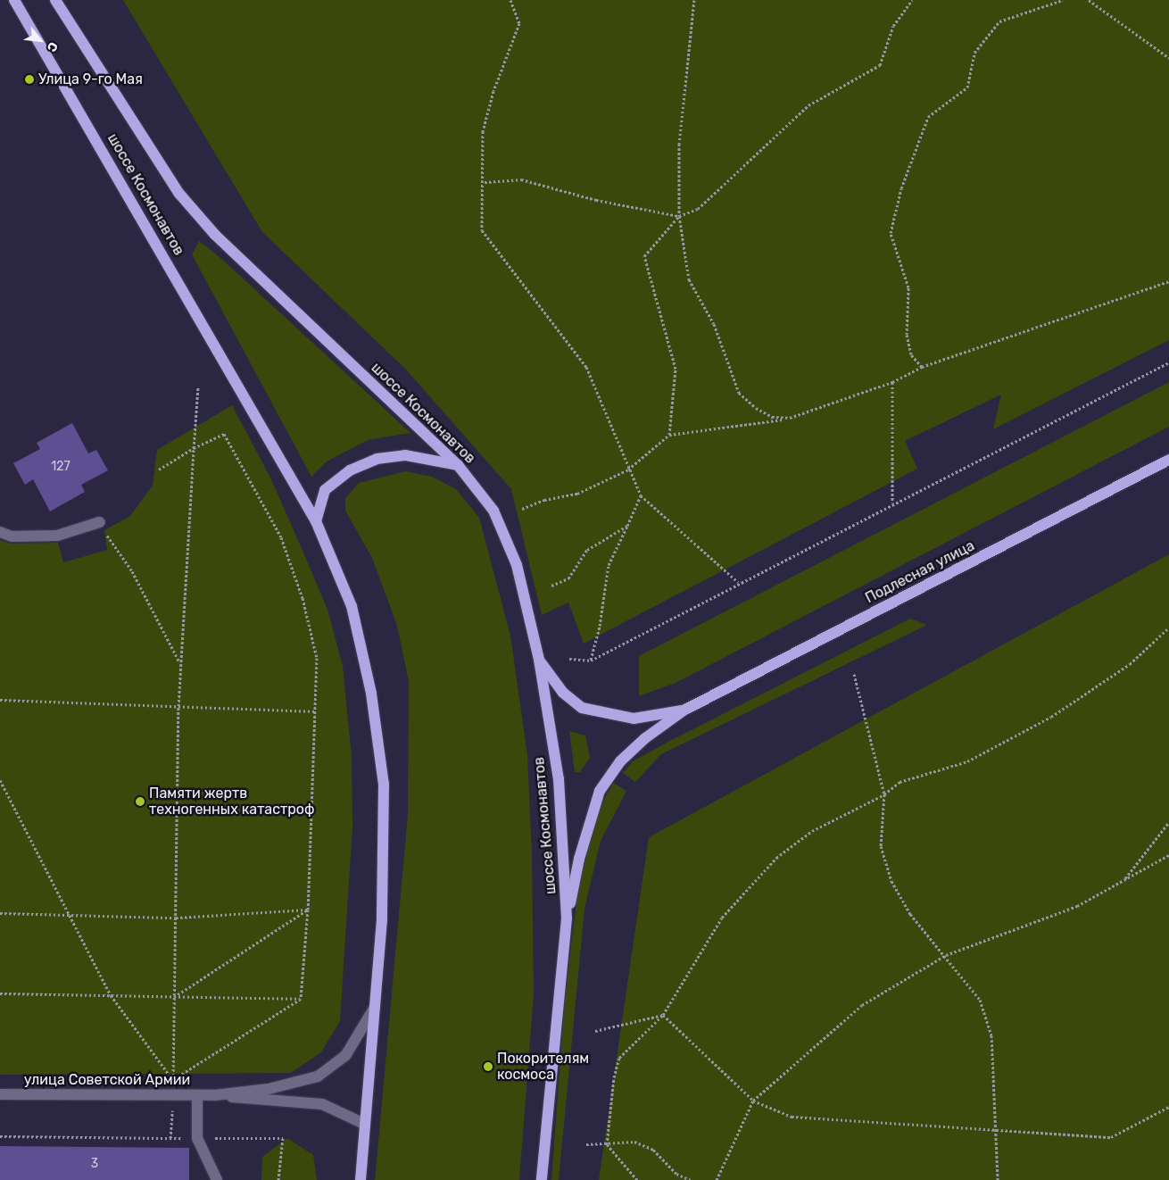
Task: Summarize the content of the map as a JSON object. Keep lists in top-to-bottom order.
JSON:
{
  "streets": {
    "main road": ["шоссе Космонавтов", "Подлесная улица"],
    "street": ["улица Советской Армии"]
  },
  "crossings": [
    ["шоссе Космонавтов", "улица Советской Армии"]
  ],
  "places": ["Улица 9-го Мая", "Памяти жертв техногенных катастроф", "Покорителям космоса"],
  "house_numbers": ["127", "3"],
  "north": "bottom right"
}
